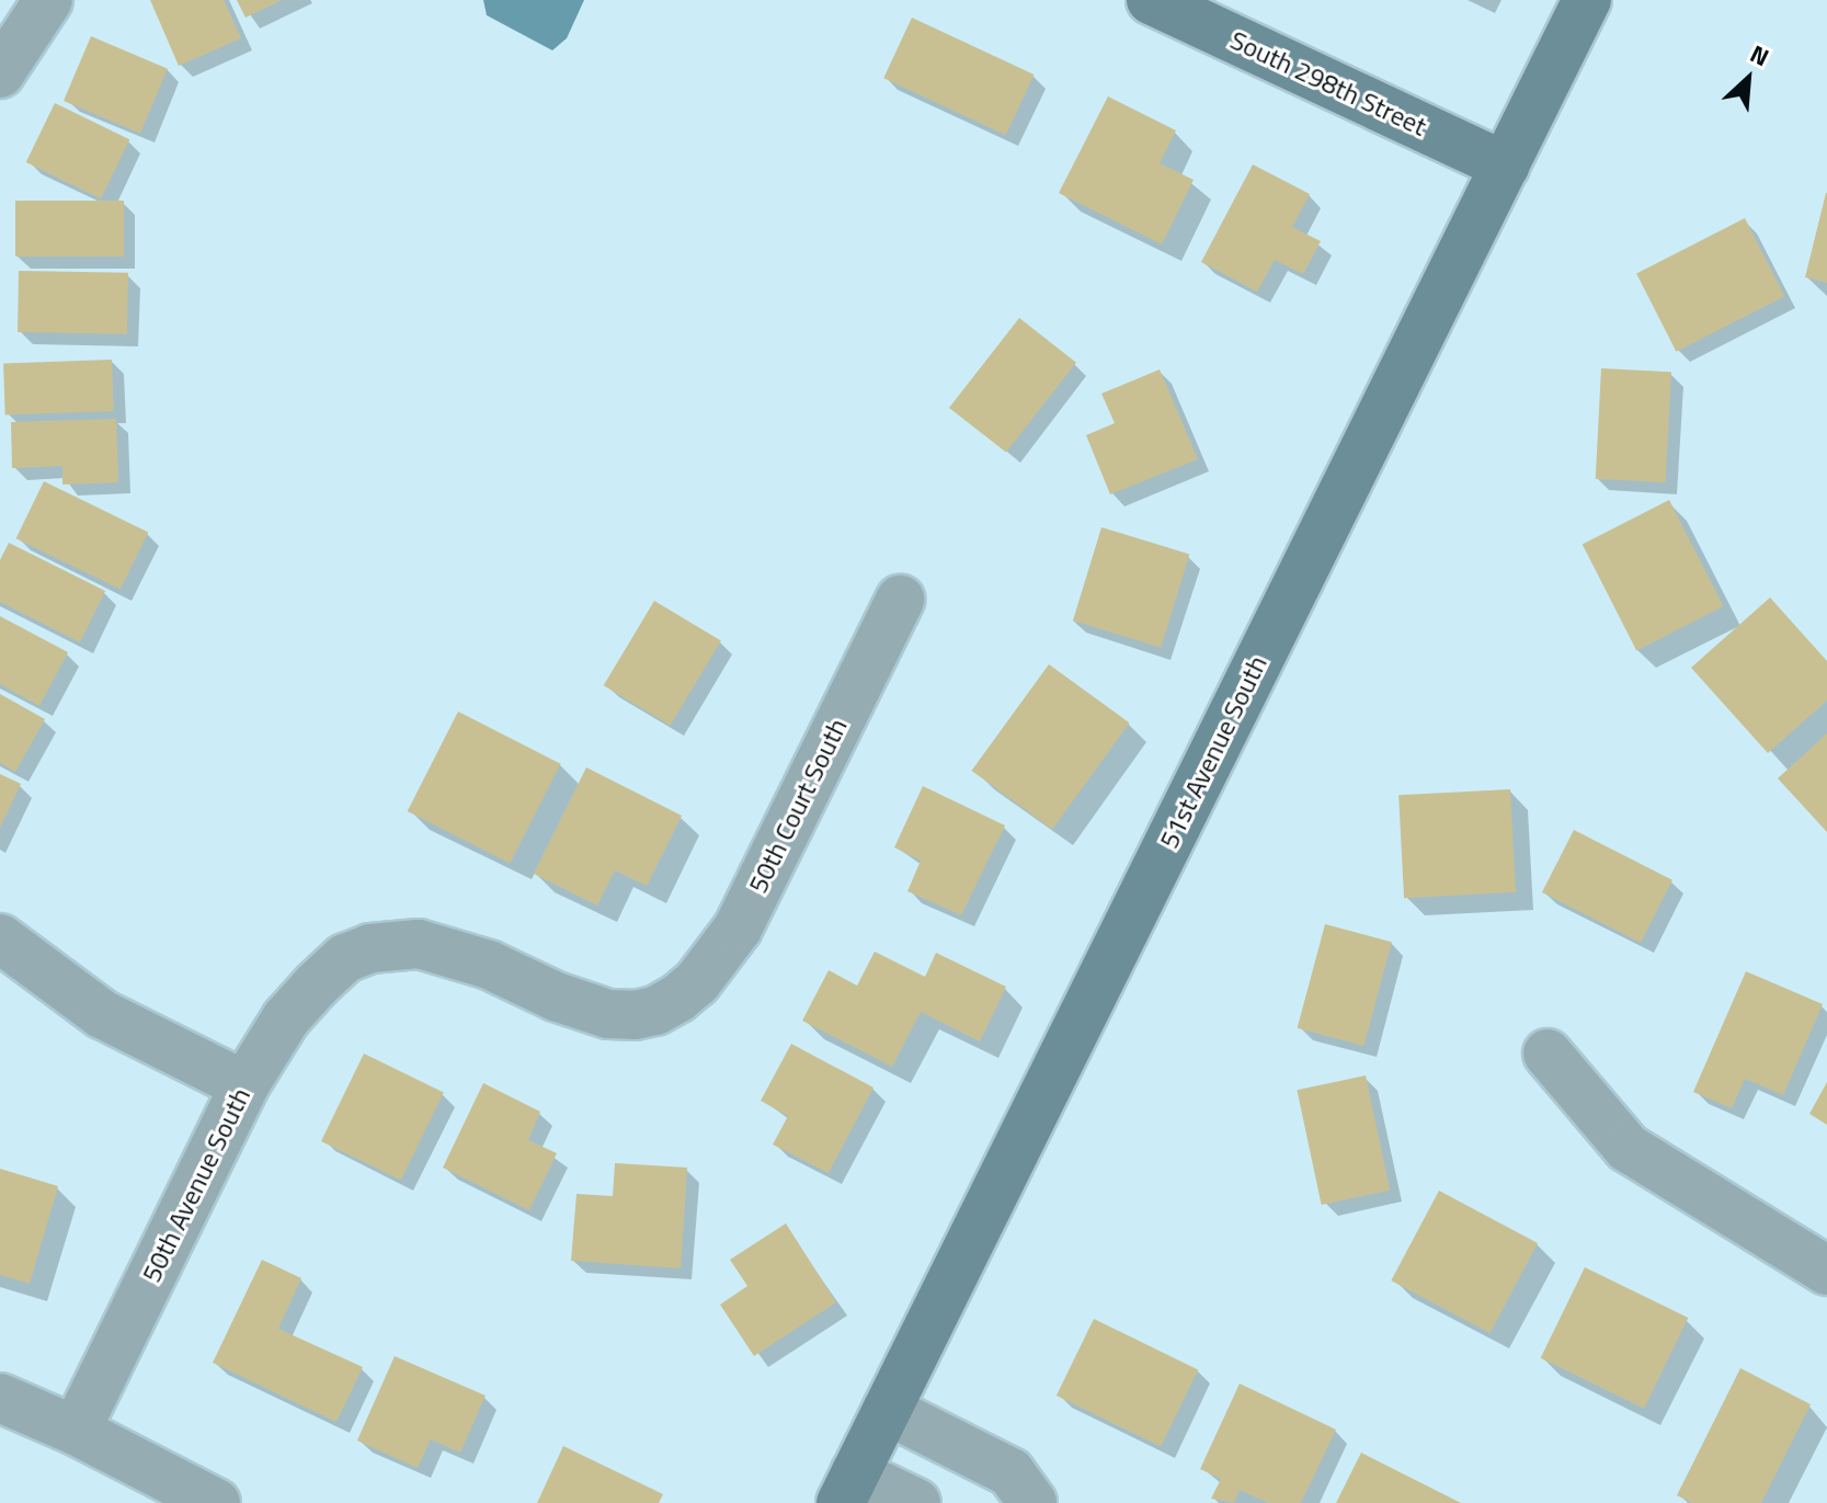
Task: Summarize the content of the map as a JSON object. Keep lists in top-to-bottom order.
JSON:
{
  "streets": {
    "main road": ["South 298th Street", "51st Avenue South"],
    "street": ["50th Court South", "50th Avenue South"]
  },
  "crossings": [
    ["South 298th Street", "51st Avenue South"],
    ["50th Court South", "50th Avenue South"]
  ],
  "north": "top right"
}
